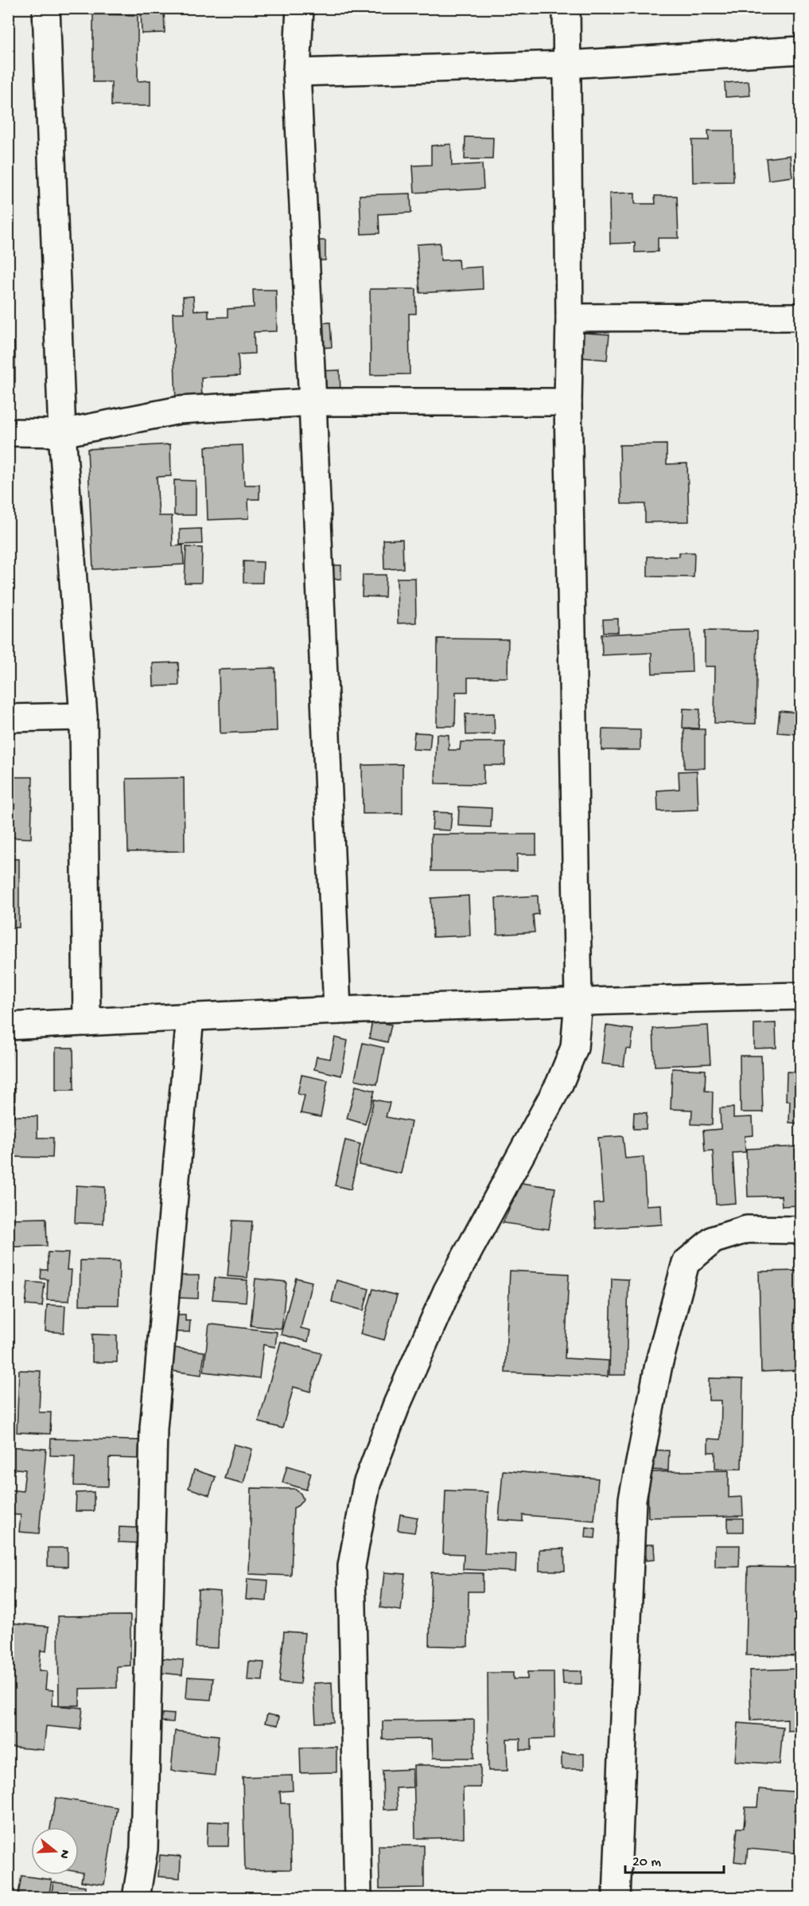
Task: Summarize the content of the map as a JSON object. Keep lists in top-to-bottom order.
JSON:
{
  "scale_bar": "20 m",
  "north": "right"
}
